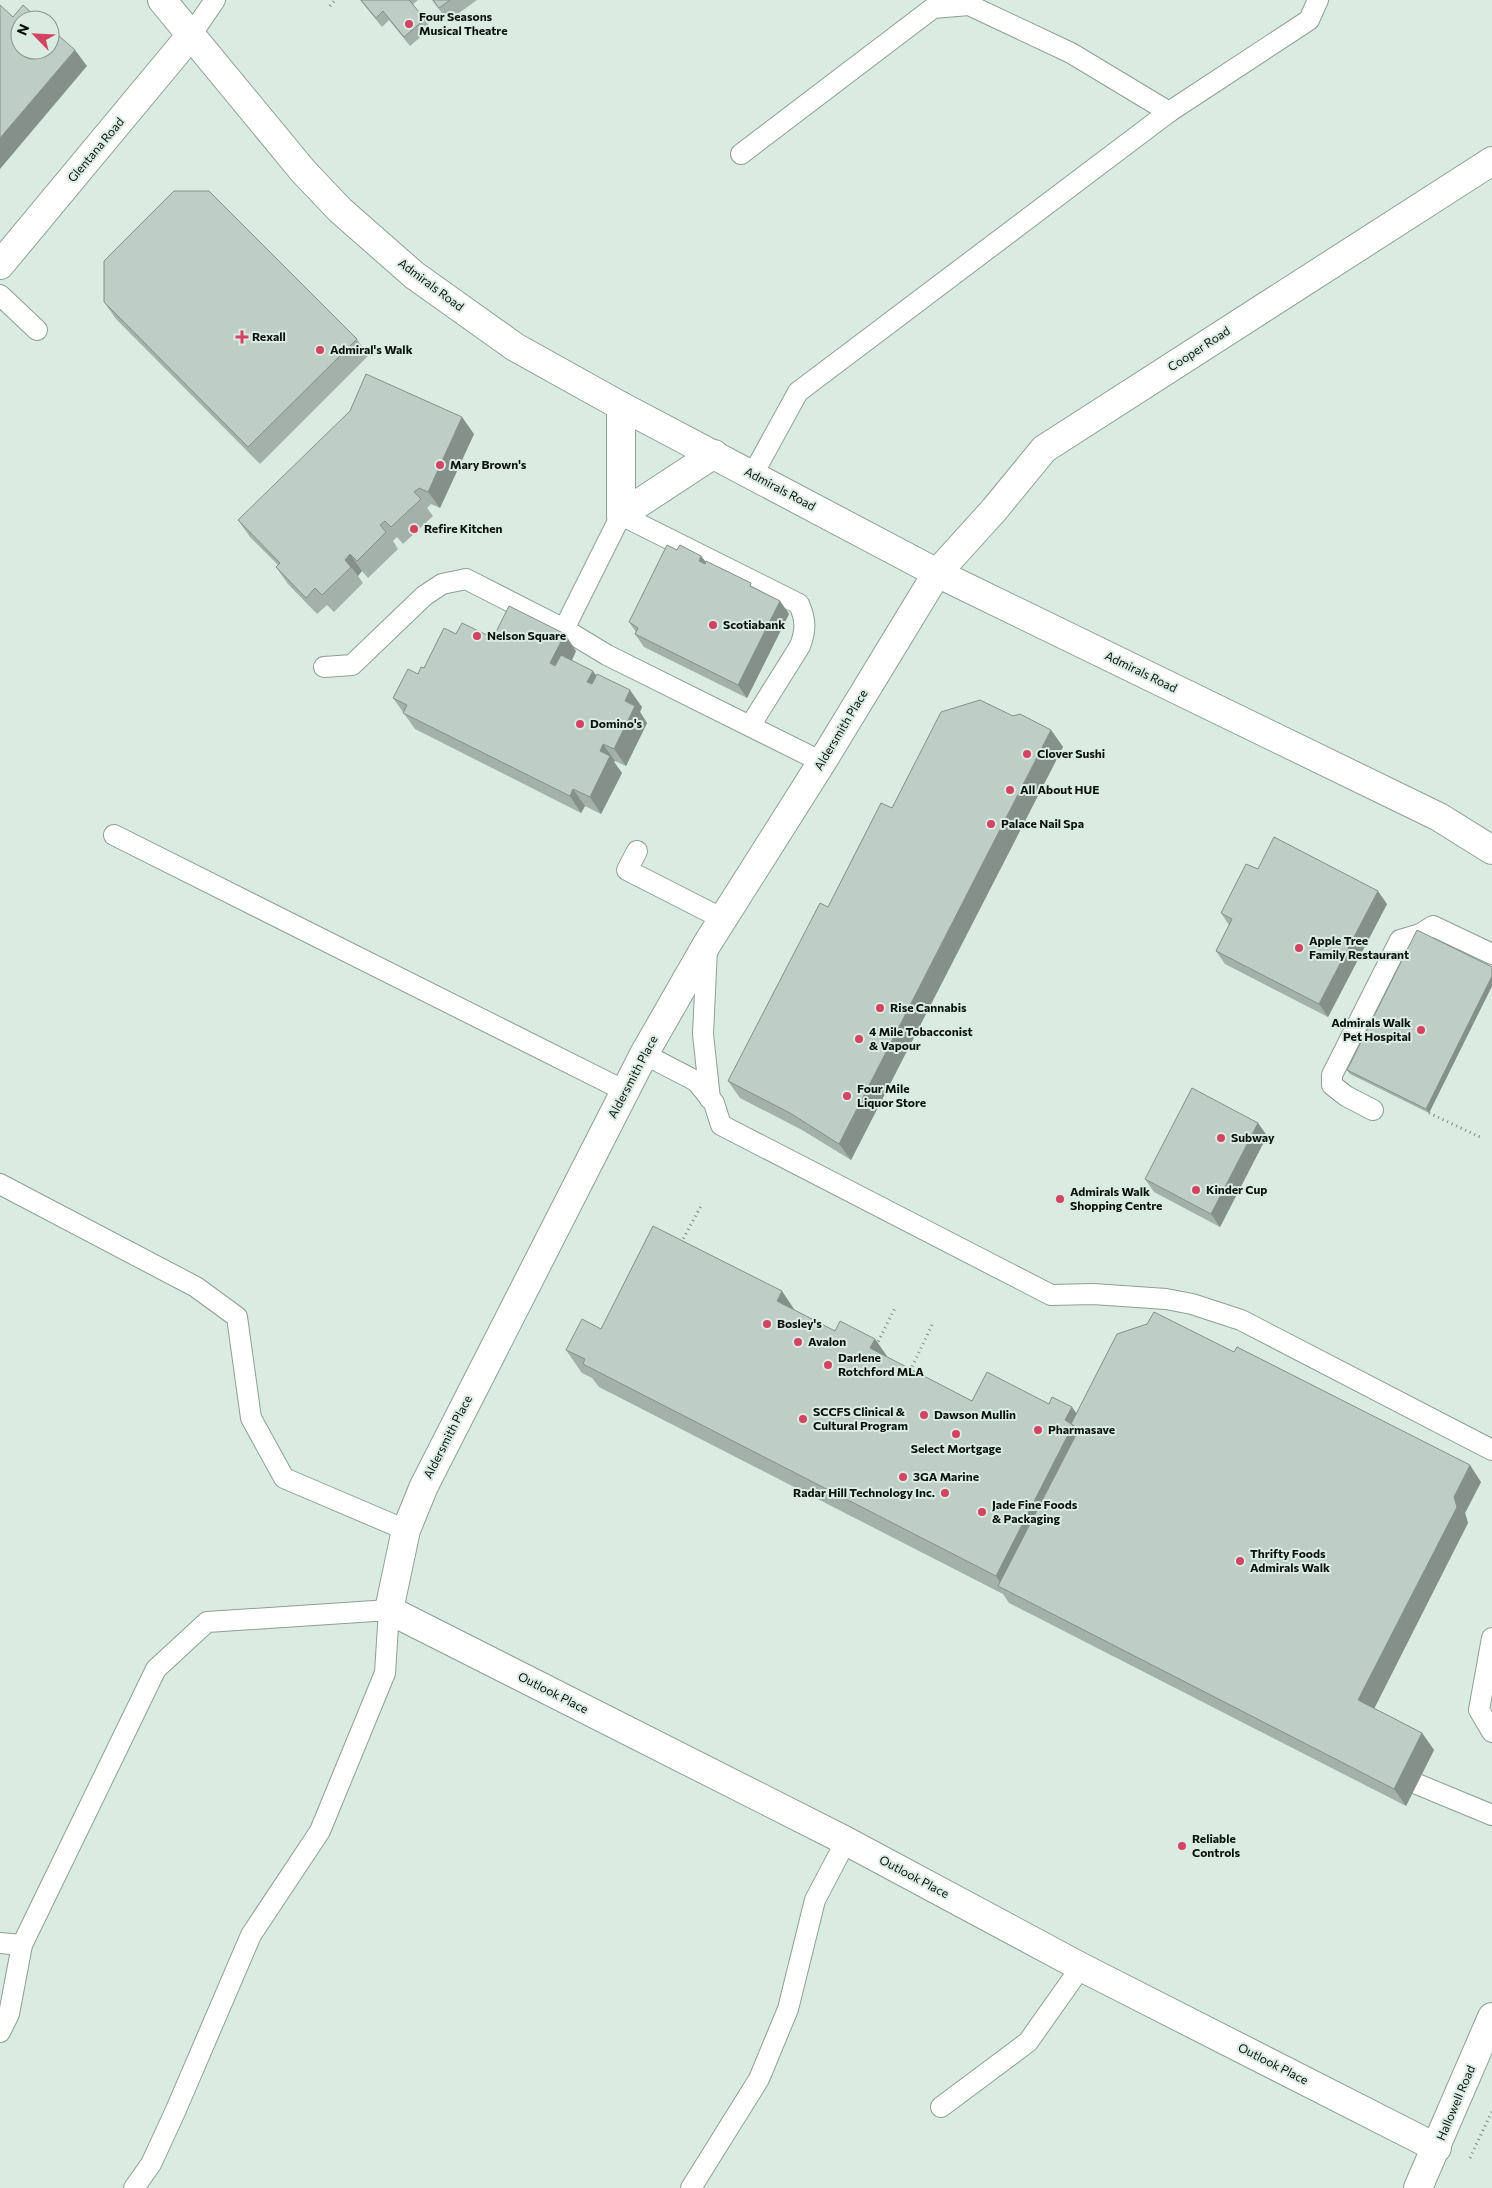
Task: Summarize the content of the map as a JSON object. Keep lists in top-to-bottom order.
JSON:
{
  "streets": {
    "street": [
      "Glentana Road",
      "Admirals Road",
      "Cooper Road",
      "Aldersmith Place",
      "Outlook Place",
      "Hallowell Road"
    ]
  },
  "crossings": [
    ["Glentana Road", "Admirals Road"],
    ["Admirals Road", "Cooper Road"],
    ["Admirals Road", "Aldersmith Place"],
    ["Cooper Road", "Aldersmith Place"],
    ["Aldersmith Place", "Outlook Place"],
    ["Outlook Place", "Hallowell Road"]
  ],
  "places": {
    "other": [
      "Four Seasons Musical Theatre",
      "Admiral's Walk",
      "Mary Brown's",
      "Refire Kitchen",
      "Scotiabank",
      "Nelson Square",
      "Domino's",
      "Clover Sushi",
      "All About HUE",
      "Palace Nail Spa",
      "Apple Tree Family Restaurant",
      "Rise Cannabis",
      "Admirals Walk Pet Hospital",
      "4 Mile Tobacconist & Vapour",
      "Four Mile Liquor Store",
      "Subway",
      "Kinder Cup",
      "Admirals Walk Shopping Centre",
      "Bosley's",
      "Avalon",
      "Darlene Rotchford MLA",
      "Dawson Mullin",
      "SCCFS Clinical & Cultural Program",
      "Pharmasave",
      "Select Mortgage",
      "3GA Marine",
      "Radar Hill Technology Inc.",
      "Jade Fine Foods & Packaging",
      "Thrifty Foods Admirals Walk",
      "Reliable Controls"
    ],
    "health": ["Rexall"]
  },
  "north": "top left"
}
